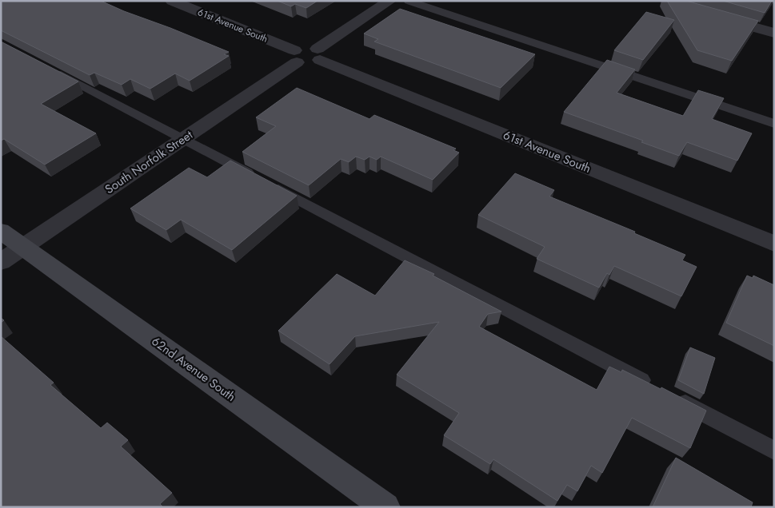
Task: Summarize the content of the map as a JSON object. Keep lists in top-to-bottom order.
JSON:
{
  "streets": {
    "street": ["61st Avenue South", "South Norfolk Street", "62nd Avenue South"]
  },
  "crossings": [
    ["61st Avenue South", "South Norfolk Street"],
    ["South Norfolk Street", "62nd Avenue South"]
  ]
}
